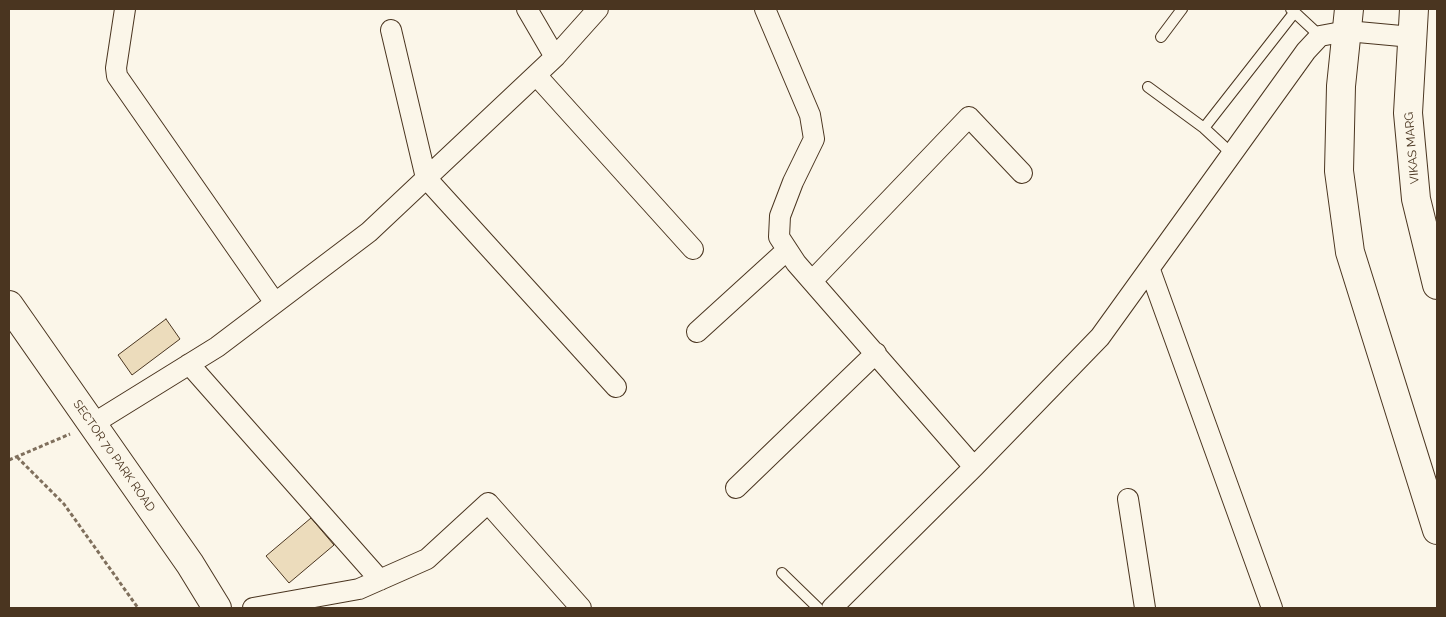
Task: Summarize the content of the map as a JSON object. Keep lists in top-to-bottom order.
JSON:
{
  "streets": {
    "street": ["VIKAS MARG", "SECTOR 70 PARK ROAD"]
  }
}
